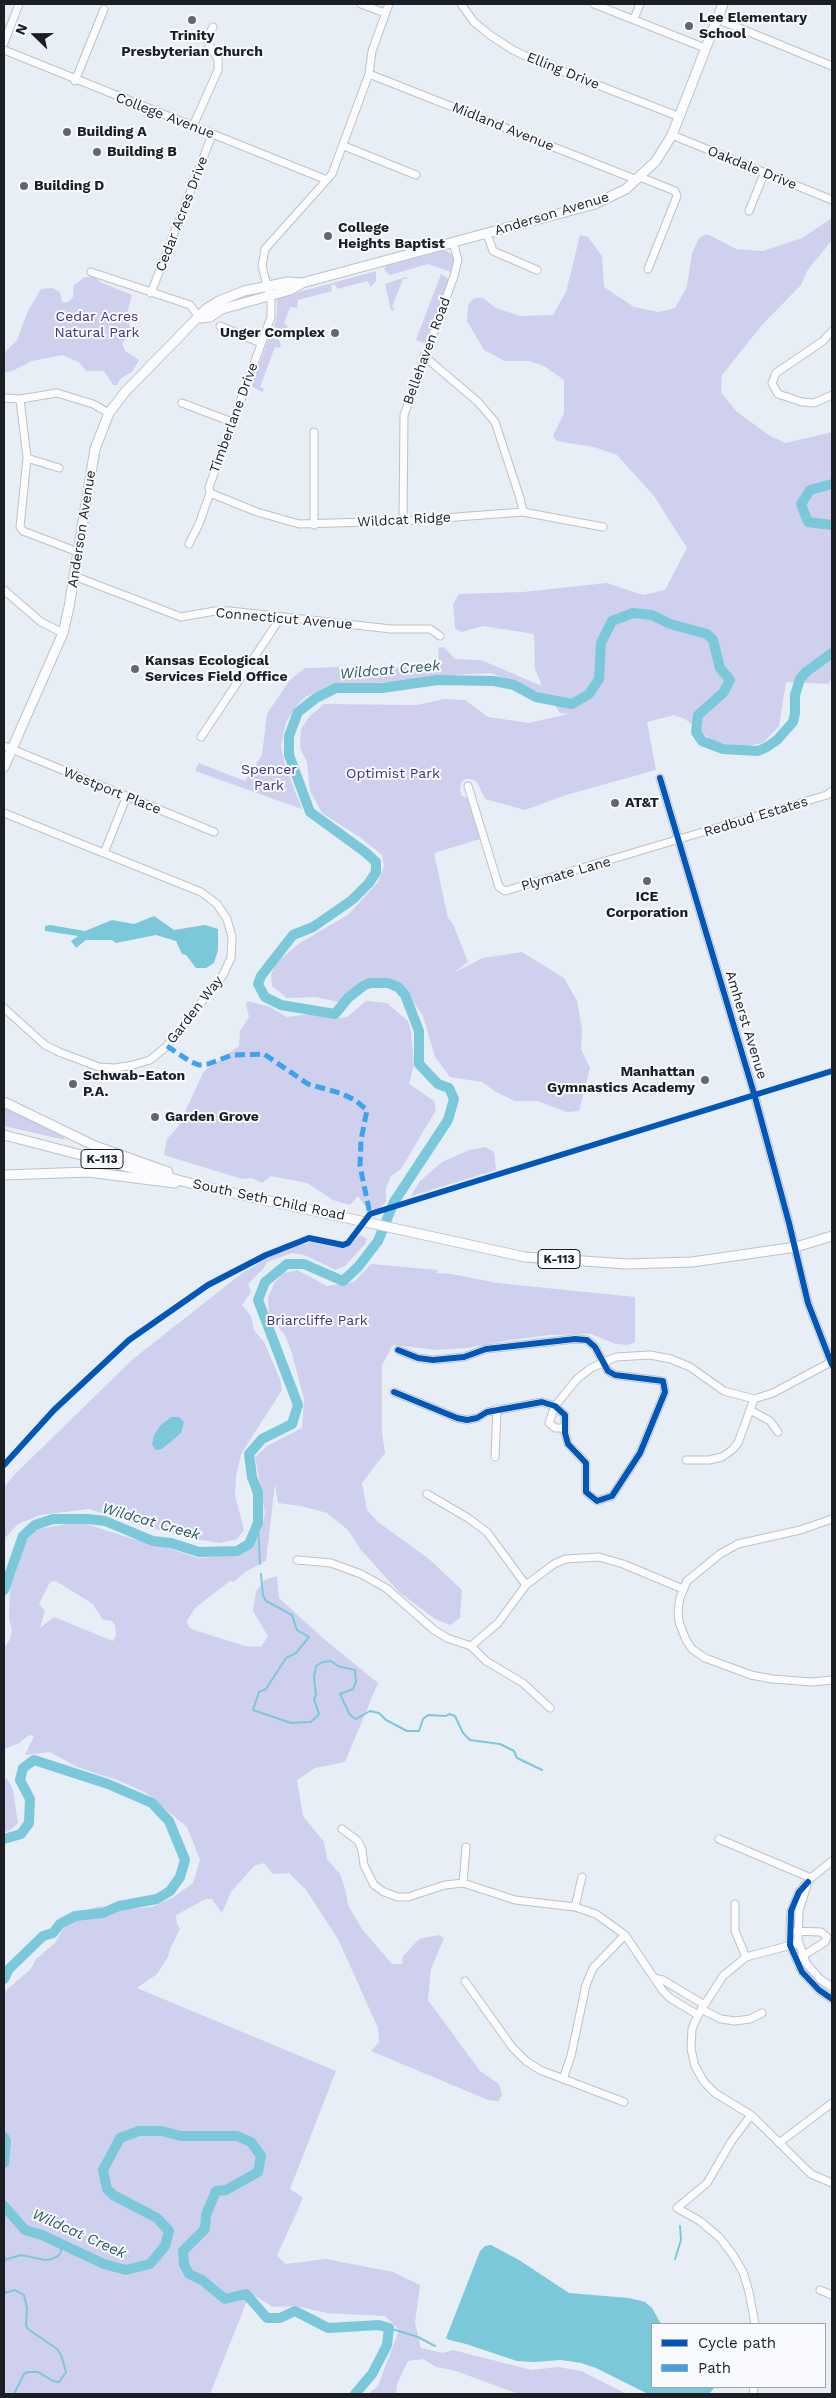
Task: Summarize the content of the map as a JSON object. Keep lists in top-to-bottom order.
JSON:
{
  "streets": {
    "main road": ["Anderson Avenue", "K-113", "South Seth Child Road"],
    "street": [
      "Elling Drive",
      "College Avenue",
      "Midland Avenue",
      "Oakdale Drive",
      "Cedar Acres Drive",
      "Bellehaven Road",
      "Timberlane Drive",
      "Wildcat Ridge",
      "Connecticut Avenue",
      "Westport Place",
      "Redbud Estates",
      "Plymate Lane",
      "Garden Way",
      "Amherst Avenue"
    ]
  },
  "crossings": [
    ["Elling Drive", "Anderson Avenue"],
    ["College Avenue", "Cedar Acres Drive"],
    ["College Avenue", "Timberlane Drive"],
    ["Midland Avenue", "Anderson Avenue"],
    ["Midland Avenue", "Timberlane Drive"],
    ["Oakdale Drive", "Anderson Avenue"],
    ["Anderson Avenue", "Bellehaven Road"],
    ["Anderson Avenue", "Timberlane Drive"],
    ["Anderson Avenue", "Connecticut Avenue"],
    ["Anderson Avenue", "Westport Place"],
    ["Bellehaven Road", "Wildcat Ridge"],
    ["Timberlane Drive", "Wildcat Ridge"],
    ["Redbud Estates", "Plymate Lane"],
    ["Redbud Estates", "Amherst Avenue"],
    ["Plymate Lane", "Amherst Avenue"],
    ["Amherst Avenue", "South Seth Child Road"]
  ],
  "water": ["Wildcat Creek"],
  "parks": [
    "Cedar Acres Natural Park",
    "Spencer Park",
    "Optimist Park",
    "Briarcliffe Park"
  ],
  "places": [
    "Trinity Presbyterian Church",
    "Lee Elementary School",
    "Building A",
    "Building B",
    "Building D",
    "College Heights Baptist",
    "Unger Complex",
    "Kansas Ecological Services Field Office",
    "AT&T",
    "ICE Corporation",
    "Manhattan Gymnastics Academy",
    "Schwab-Eaton P.A.",
    "Garden Grove"
  ],
  "legend": ["Cycle path", "Path"],
  "north": "left"
}
